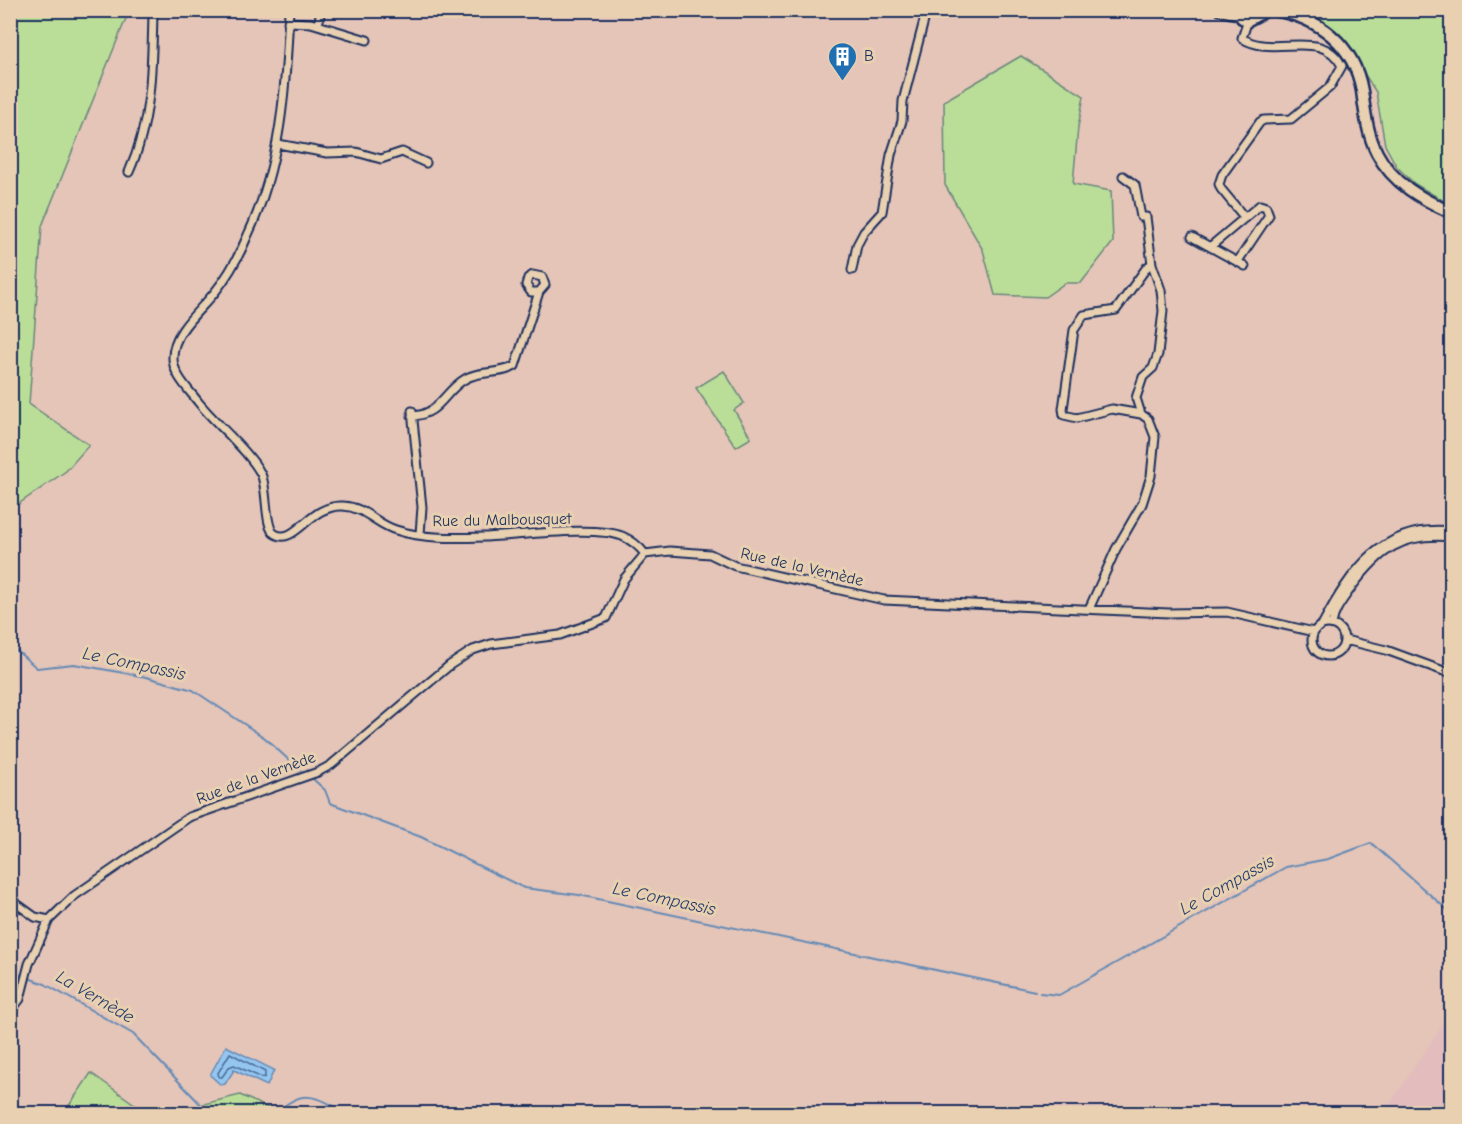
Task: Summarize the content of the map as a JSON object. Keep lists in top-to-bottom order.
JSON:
{
  "streets": {
    "street": ["Rue du Malbousquet", "Rue de la Vernède"]
  },
  "crossings": [
    ["Rue du Malbousquet", "Rue de la Vernède"]
  ],
  "water": ["Le Compassis", "La Vernède"],
  "places": {
    "building": ["B"]
  }
}
